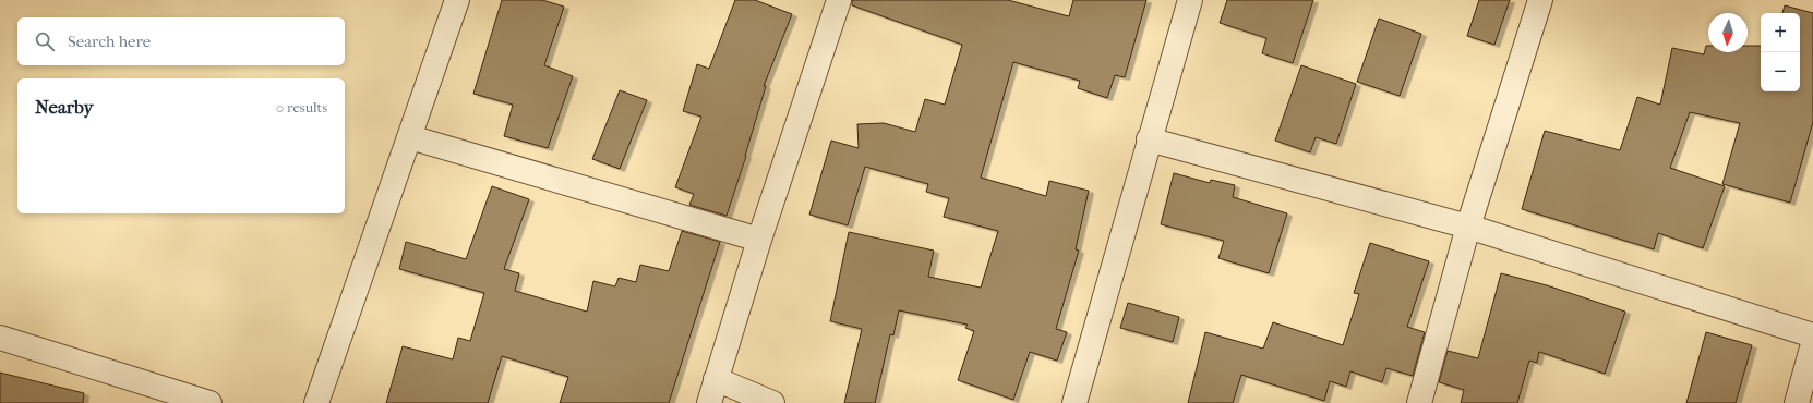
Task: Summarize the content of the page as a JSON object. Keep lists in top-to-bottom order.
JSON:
{
  "north": "bottom",
  "page": {
    "map_buttons": ["+", "−"],
    "search": "Search here",
    "heading": ["Nearby", "0 results"]
  }
}
